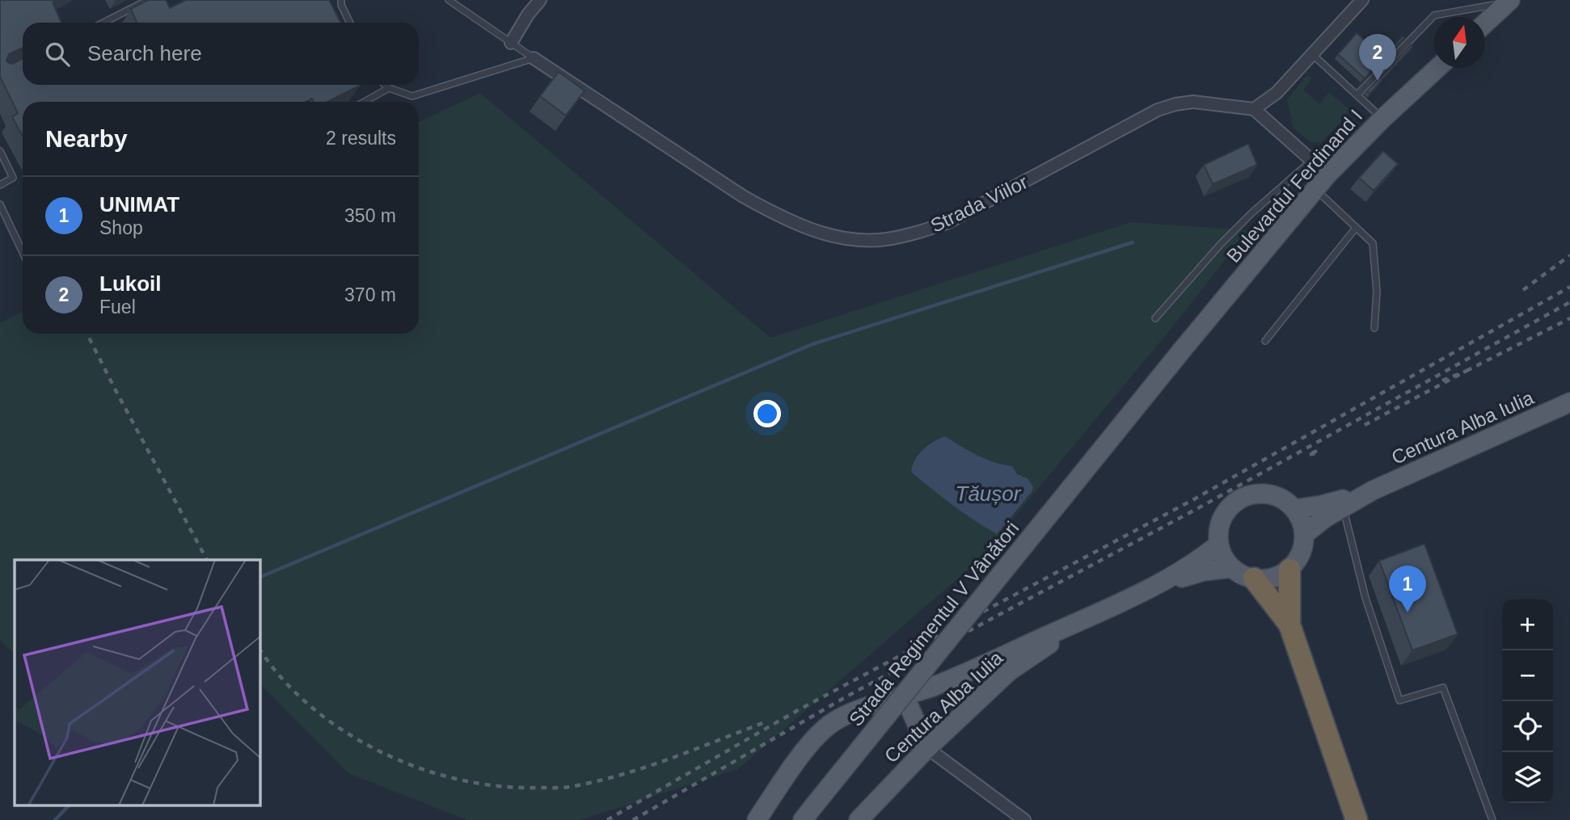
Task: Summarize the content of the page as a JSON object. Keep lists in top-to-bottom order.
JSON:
{
  "streets": {
    "main road": ["Bulevardul Ferdinand I", "Centura Alba Iulia", "Strada Regimentul V Vânători"],
    "street": ["Strada Viilor"]
  },
  "crossings": [
    ["Bulevardul Ferdinand I", "Strada Regimentul V Vânători"]
  ],
  "water": ["Tăușor"],
  "north": "top",
  "page": {
    "search": "Search here",
    "pins": ["2", "1"],
    "heading": ["Nearby", "2 results"],
    "list": [
      {
        "mark": "1",
        "name": "UNIMAT",
        "note": "Shop",
        "value": "350 m"
      },
      {
        "mark": "2",
        "name": "Lukoil",
        "note": "Fuel",
        "value": "370 m"
      }
    ],
    "map_buttons": ["+", "−"]
  }
}
